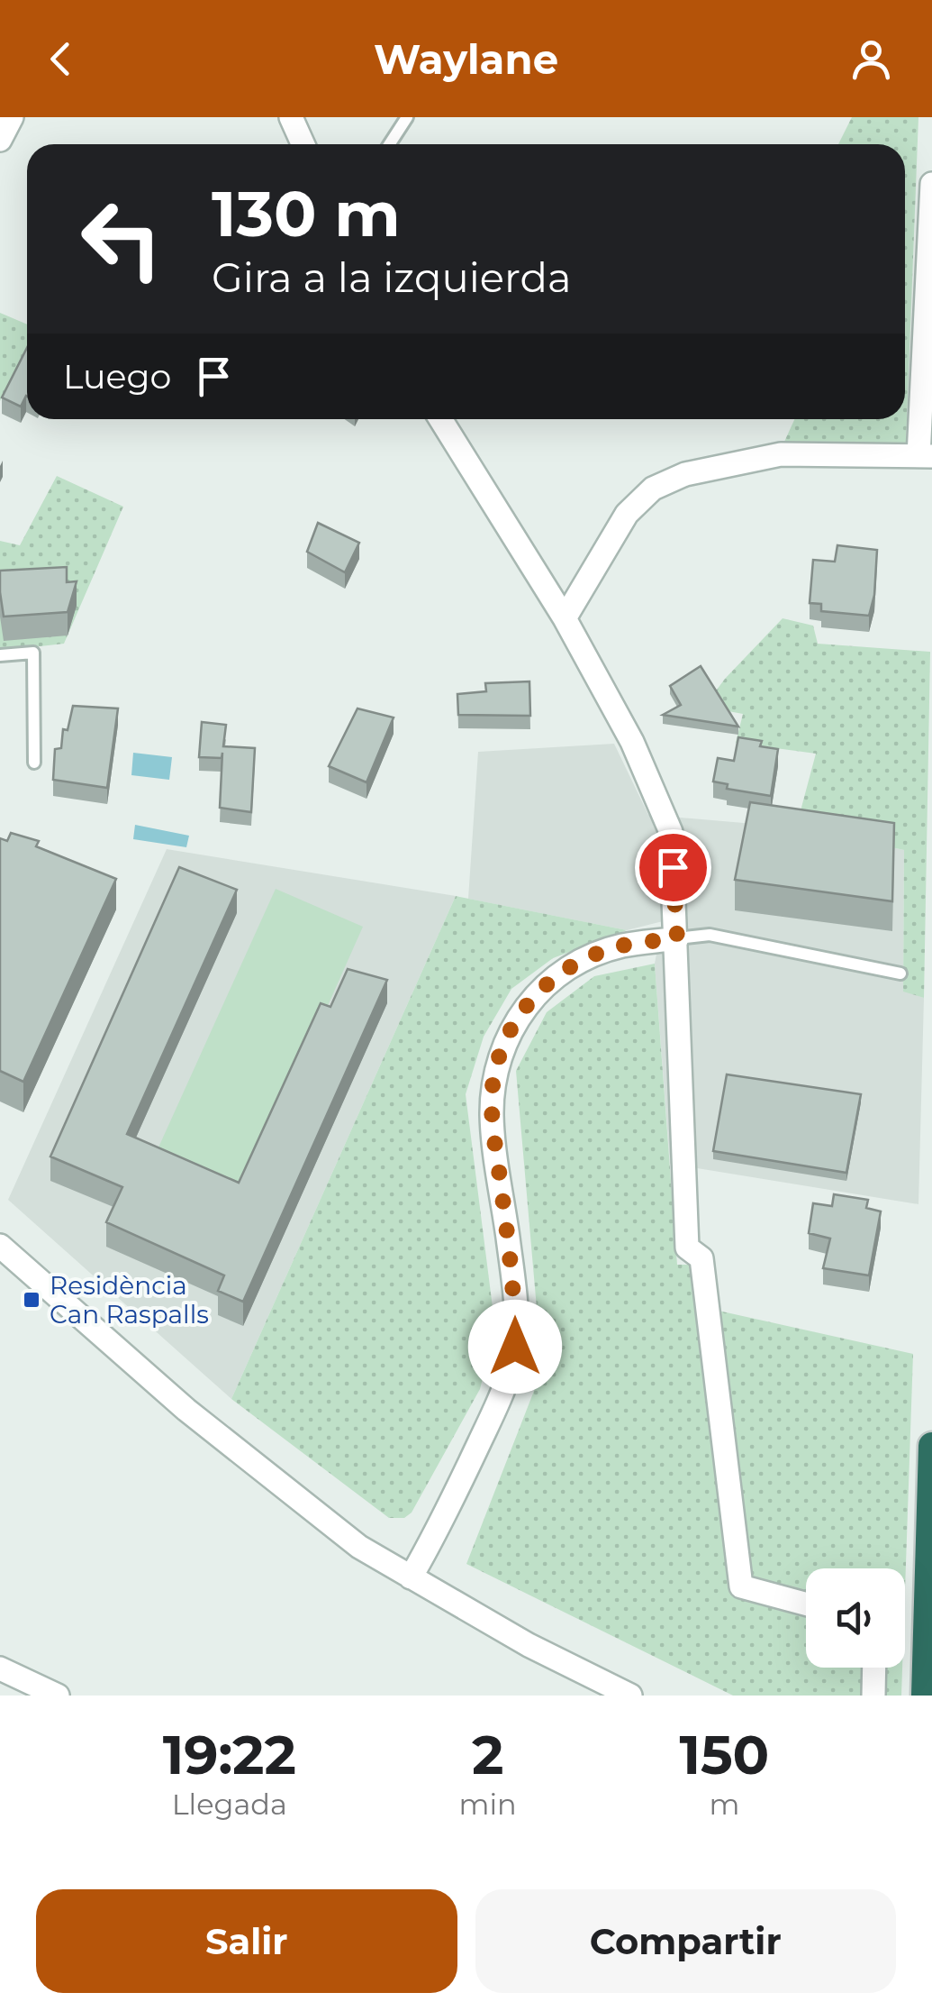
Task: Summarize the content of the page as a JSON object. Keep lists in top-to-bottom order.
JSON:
{
  "places": {
    "transit": ["Residència Can Raspalls"]
  },
  "page": {
    "header": "Waylane",
    "turn": ["130 m", "Gira a la izquierda"],
    "then": "Luego",
    "eta": [
      "19:22",
      "Llegada",
      "2",
      "min",
      "150",
      "m"
    ],
    "buttons": ["Salir", "Compartir"]
  }
}
